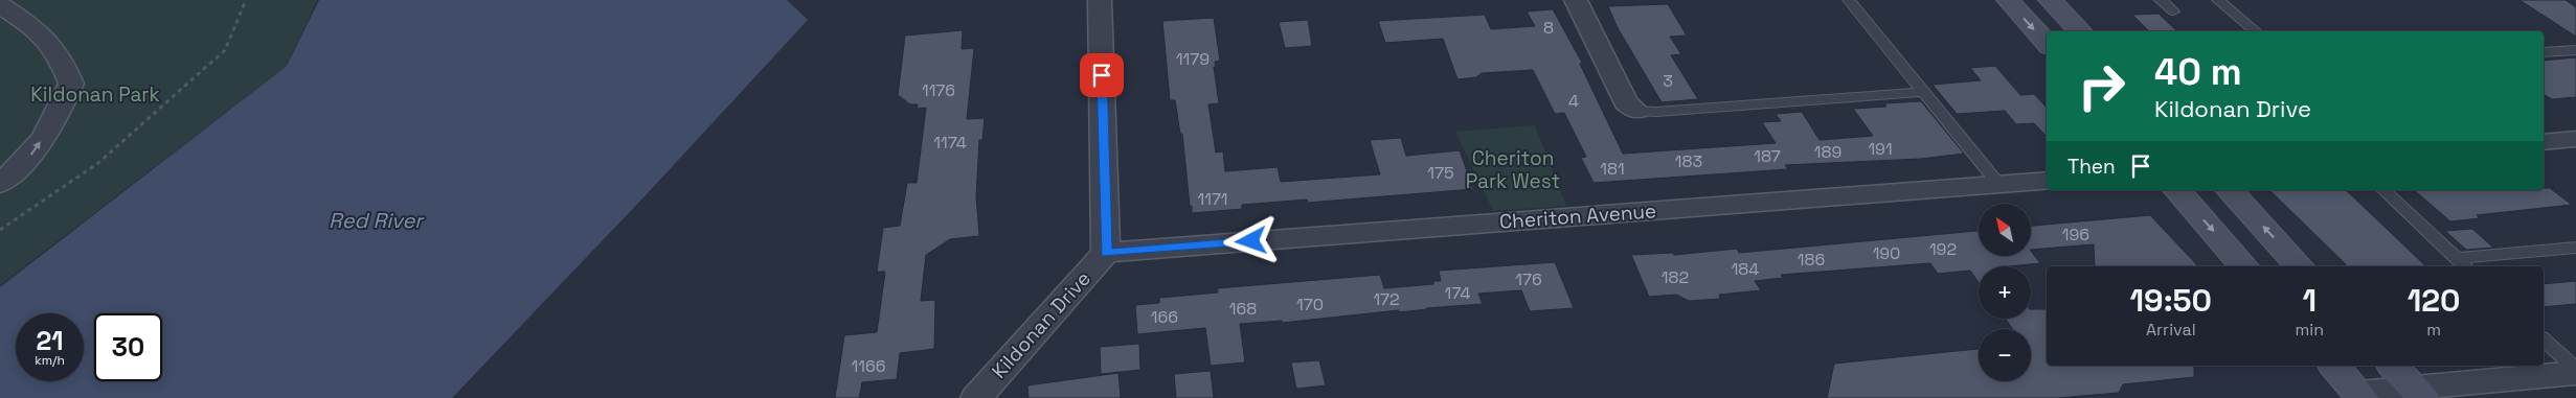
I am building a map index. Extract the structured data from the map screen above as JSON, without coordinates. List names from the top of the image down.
{
  "streets": {
    "street": ["Cheriton Avenue", "Kildonan Drive"]
  },
  "crossings": [
    ["Cheriton Avenue", "Kildonan Drive"]
  ],
  "water": ["Red River"],
  "parks": ["Kildonan Park", "Cheriton Park West"],
  "house_numbers": [
    "8",
    "1179",
    "3",
    "1176",
    "4",
    "1174",
    "191",
    "189",
    "187",
    "183",
    "181",
    "175",
    "1171",
    "196",
    "192",
    "190",
    "186",
    "184",
    "182",
    "176",
    "174",
    "172",
    "170",
    "168",
    "166",
    "1166"
  ],
  "north": "top left",
  "page": {
    "turn": ["40 m", "Kildonan Drive"],
    "then": "Then",
    "map_buttons": ["+", "−"],
    "eta": [
      "19:50",
      "Arrival",
      "1",
      "min",
      "120",
      "m"
    ],
    "speed": "21 km/h",
    "limit": "30"
  }
}
